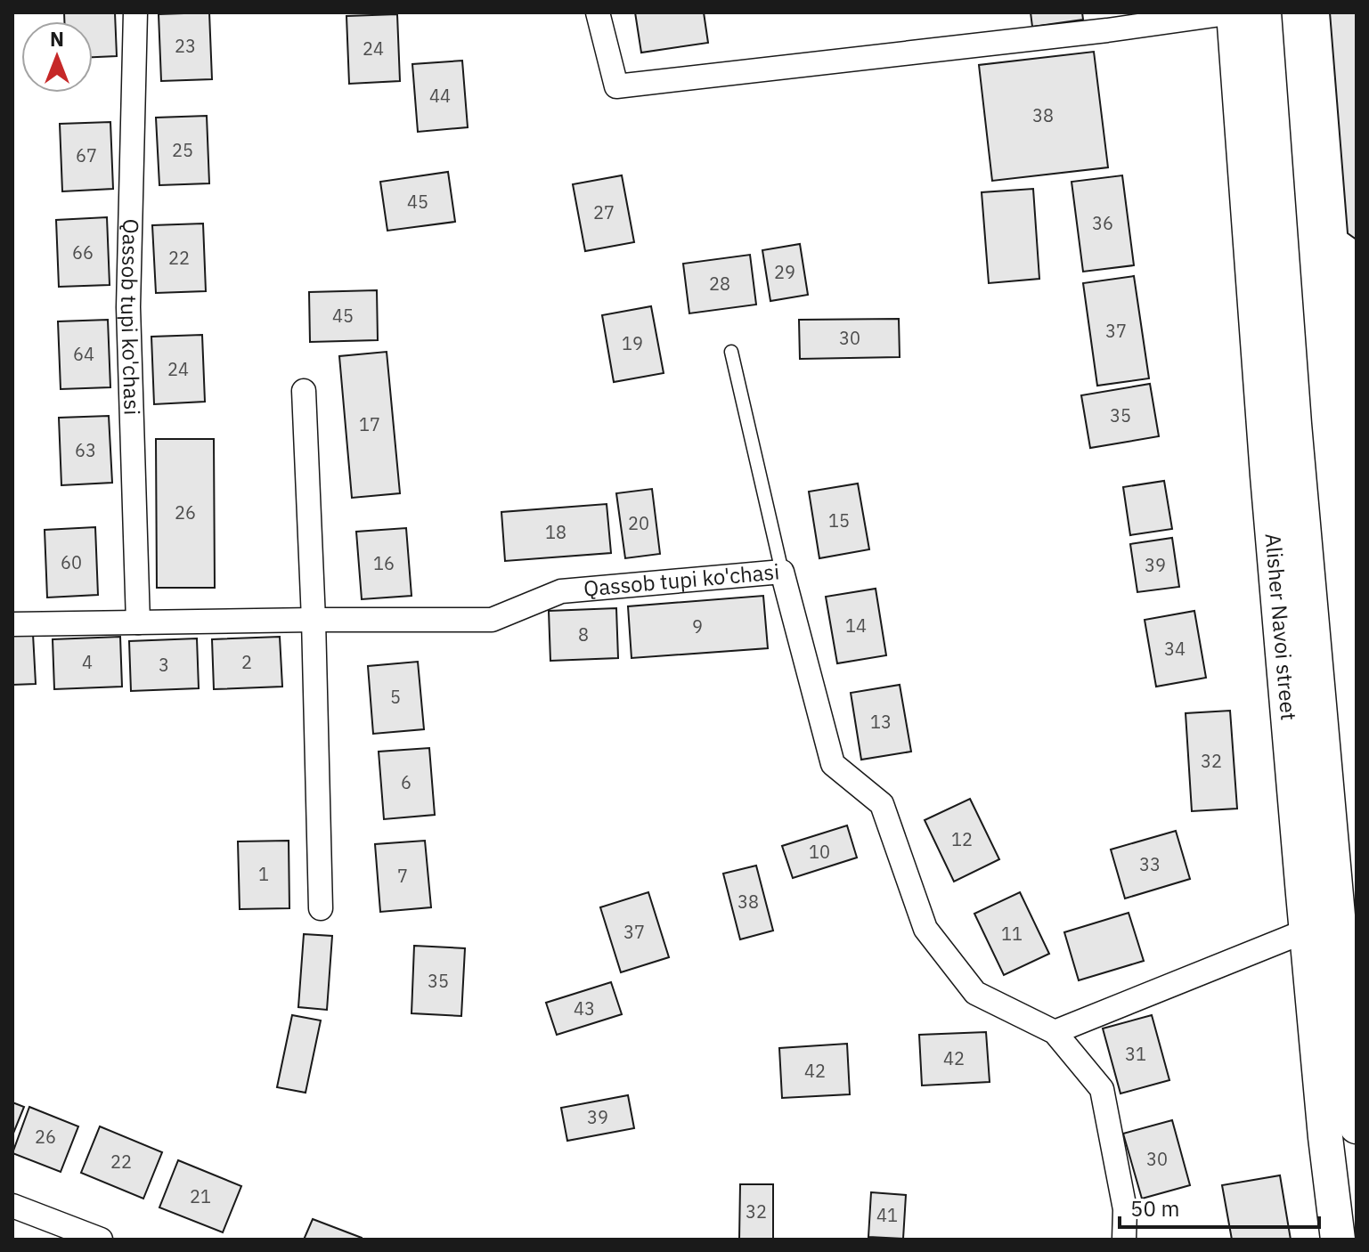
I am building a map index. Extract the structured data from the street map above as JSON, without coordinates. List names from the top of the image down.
{
  "streets": {
    "main road": ["Alisher Navoi street"],
    "street": ["Qassob tupi ko'chasi"]
  },
  "house_numbers": [
    "23",
    "24",
    "44",
    "38",
    "25",
    "67",
    "45",
    "27",
    "36",
    "66",
    "22",
    "29",
    "28",
    "45",
    "37",
    "30",
    "19",
    "64",
    "24",
    "35",
    "17",
    "63",
    "26",
    "15",
    "20",
    "18",
    "60",
    "16",
    "39",
    "14",
    "9",
    "8",
    "34",
    "4",
    "2",
    "3",
    "5",
    "13",
    "32",
    "6",
    "12",
    "10",
    "33",
    "1",
    "7",
    "38",
    "37",
    "11",
    "35",
    "43",
    "31",
    "42",
    "42",
    "39",
    "26",
    "30",
    "22",
    "21",
    "32",
    "41"
  ],
  "scale_bar": "50 m",
  "north": "top"
}
